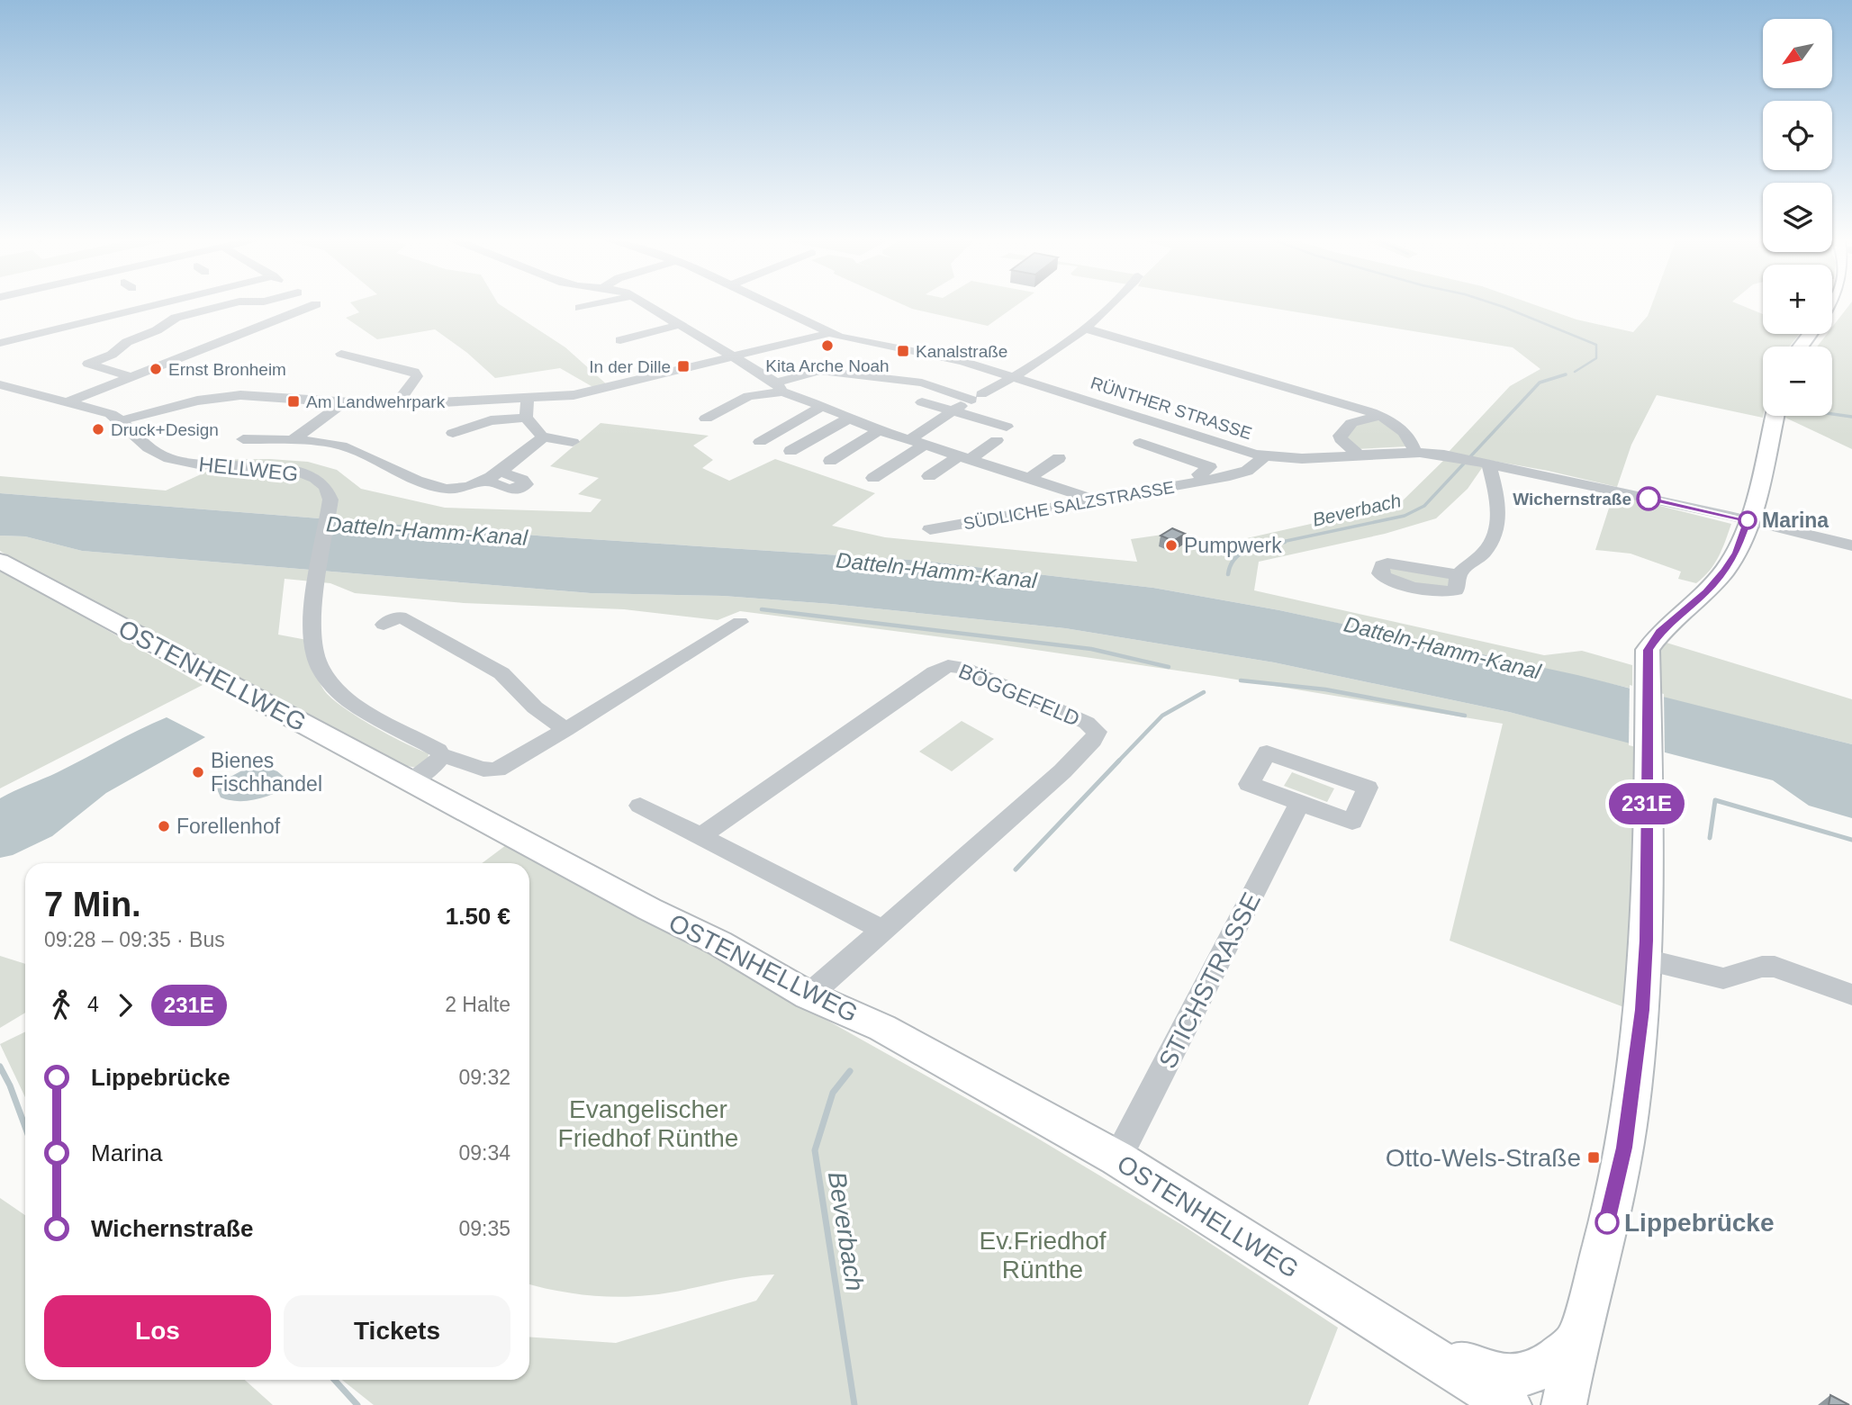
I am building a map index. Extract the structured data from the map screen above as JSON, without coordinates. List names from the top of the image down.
{
  "streets": {
    "main road": ["OSTENHELLWEG"],
    "street": [
      "RÜNTHER STRASSE",
      "HELLWEG",
      "SÜDLICHE SALZSTRASSE",
      "BÖGGEFELD",
      "STICHSTRASSE"
    ]
  },
  "crossings": [
    ["RÜNTHER STRASSE", "SÜDLICHE SALZSTRASSE"],
    ["OSTENHELLWEG", "BÖGGEFELD"],
    ["OSTENHELLWEG", "STICHSTRASSE"]
  ],
  "water": ["Beverbach", "Datteln-Hamm-Kanal"],
  "parks": ["Evangelischer Friedhof Rünthe", "Ev.Friedhof Rünthe"],
  "places": {
    "other": [
      "Kita Arche Noah",
      "Ernst Bronheim",
      "Druck+Design",
      "Wichernstraße",
      "Marina",
      "Pumpwerk",
      "Bienes Fischhandel",
      "Forellenhof",
      "Lippebrücke"
    ],
    "transit": [
      "Kanalstraße",
      "In der Dille",
      "Am Landwehrpark",
      "Otto-Wels-Straße"
    ]
  },
  "lines": ["bus line 231E"],
  "north": "bottom left",
  "page": {
    "on_map": "231E",
    "map_buttons": ["+", "−"],
    "heading": ["7 Min.", "09:28 – 09:35 · Bus", "1.50 €"],
    "legs": ["4", "231E", "2 Halte"],
    "list": [
      {
        "name": "Lippebrücke",
        "value": "09:32"
      },
      {
        "name": "Marina",
        "value": "09:34"
      },
      {
        "name": "Wichernstraße",
        "value": "09:35"
      }
    ],
    "buttons": ["Los", "Tickets"]
  }
}
